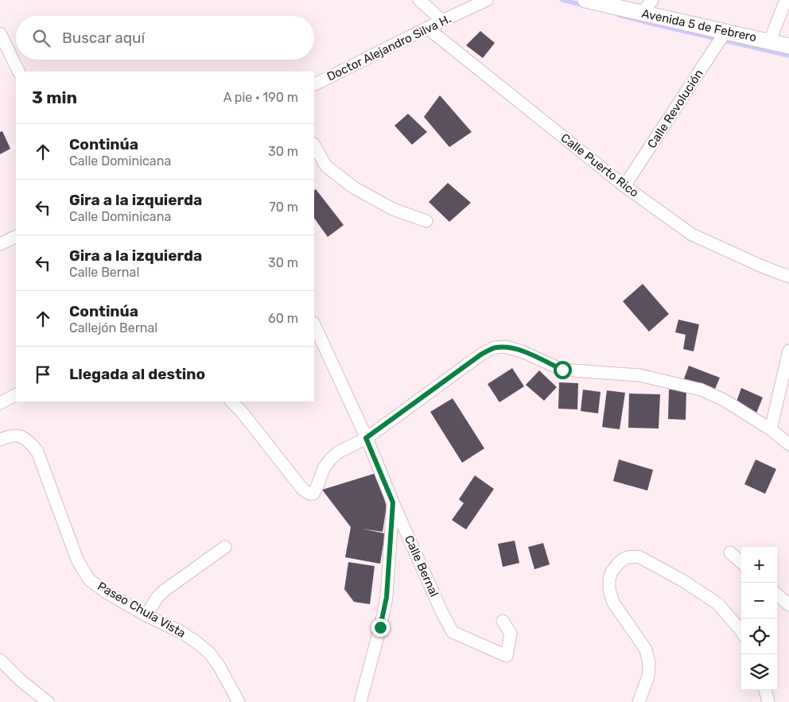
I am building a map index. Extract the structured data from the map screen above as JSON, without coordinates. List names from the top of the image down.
{
  "streets": {
    "street": [
      "Avenida 5 de Febrero",
      "Doctor Alejandro Silva H.",
      "Calle Revolución",
      "Calle Puerto Rico",
      "Calle Bernal",
      "Paseo Chula Vista"
    ]
  },
  "crossings": [
    ["Avenida 5 de Febrero", "Calle Revolución"],
    ["Doctor Alejandro Silva H.", "Calle Puerto Rico"],
    ["Calle Revolución", "Calle Puerto Rico"]
  ],
  "page": {
    "search": "Buscar aquí",
    "heading": ["3 min", "A pie · 190 m"],
    "list": [
      ["Continúa", "Calle Dominicana", "30 m"],
      ["Gira a la izquierda", "Calle Dominicana", "70 m"],
      ["Gira a la izquierda", "Calle Bernal", "30 m"],
      ["Continúa", "Callejón Bernal", "60 m"],
      "Llegada al destino"
    ],
    "map_buttons": ["+", "−"]
  }
}
